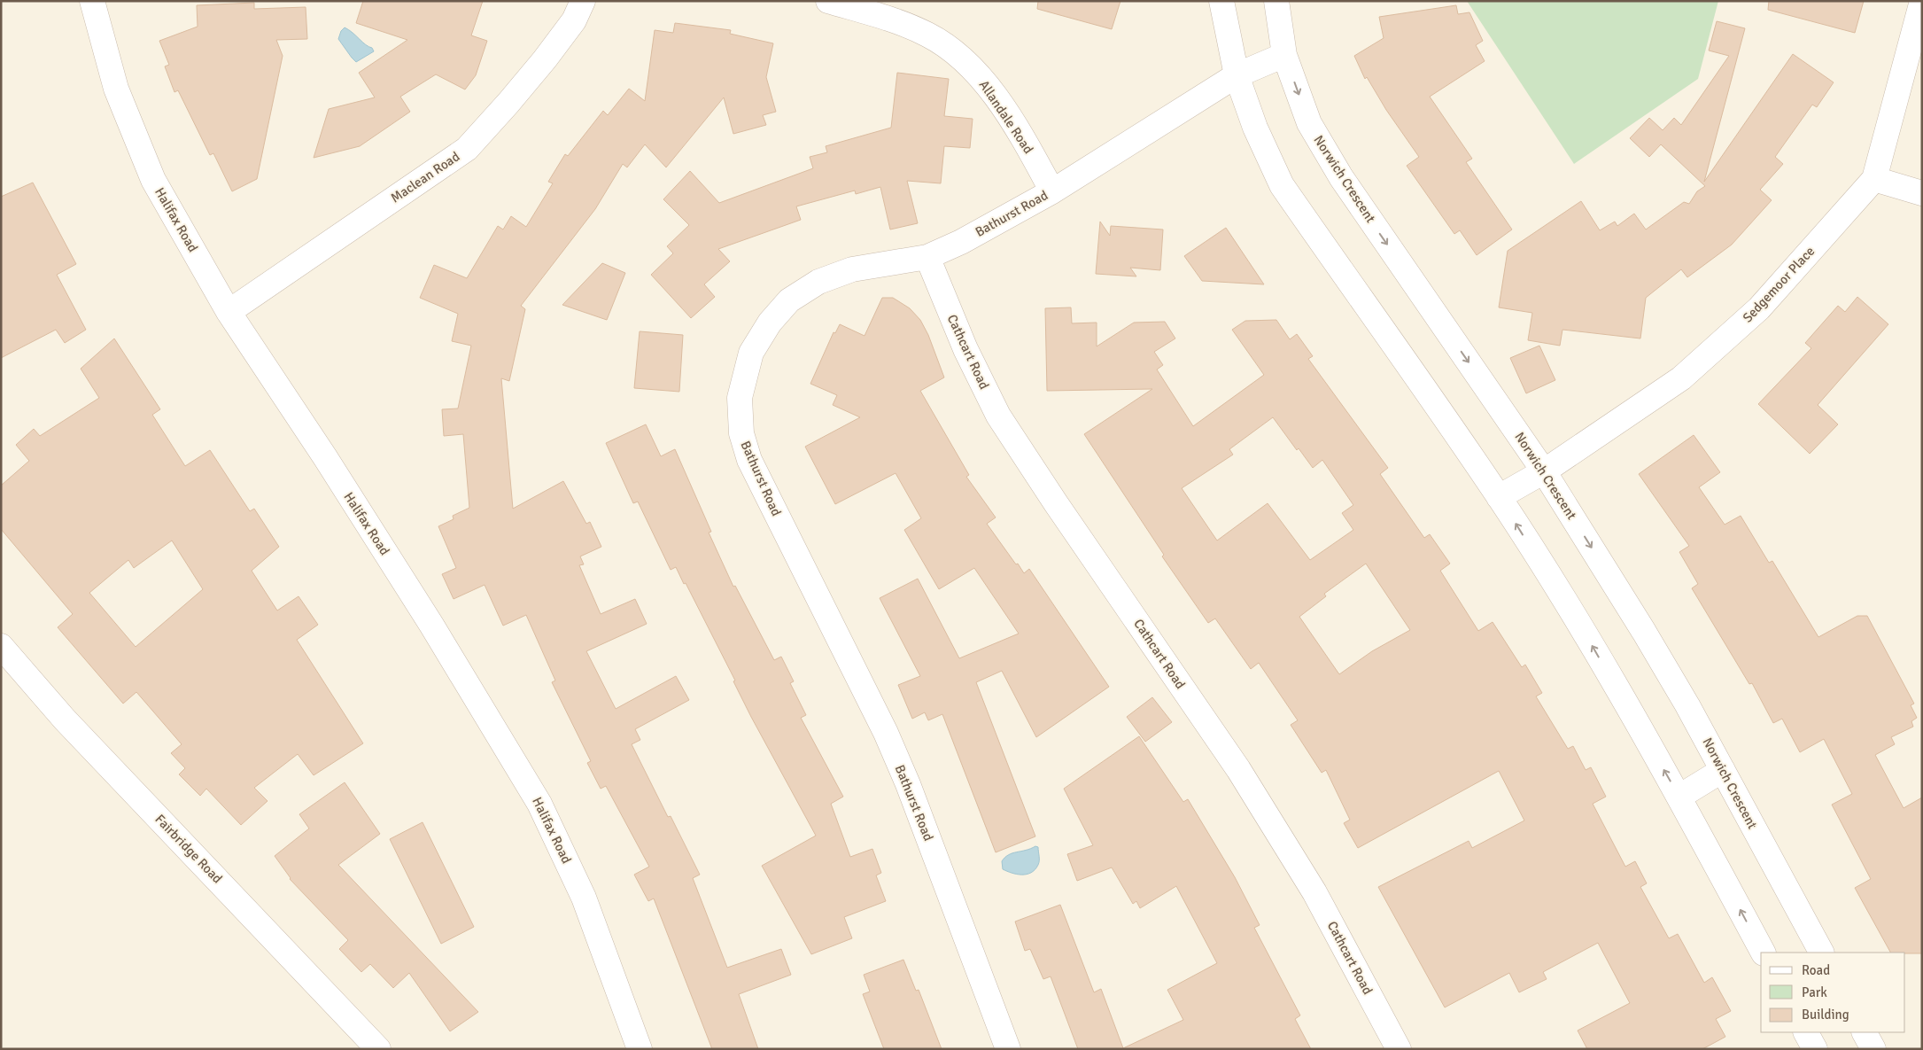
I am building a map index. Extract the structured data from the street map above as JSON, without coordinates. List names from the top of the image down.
{
  "streets": {
    "street": [
      "Allandale Road",
      "Maclean Road",
      "Norwich Crescent",
      "Bathurst Road",
      "Halifax Road",
      "Sedgemoor Place",
      "Cathcart Road",
      "Fairbridge Road"
    ]
  },
  "crossings": [
    ["Allandale Road", "Bathurst Road"],
    ["Maclean Road", "Halifax Road"],
    ["Norwich Crescent", "Bathurst Road"],
    ["Norwich Crescent", "Sedgemoor Place"],
    ["Bathurst Road", "Cathcart Road"]
  ],
  "legend": ["Road", "Park", "Building"]
}
